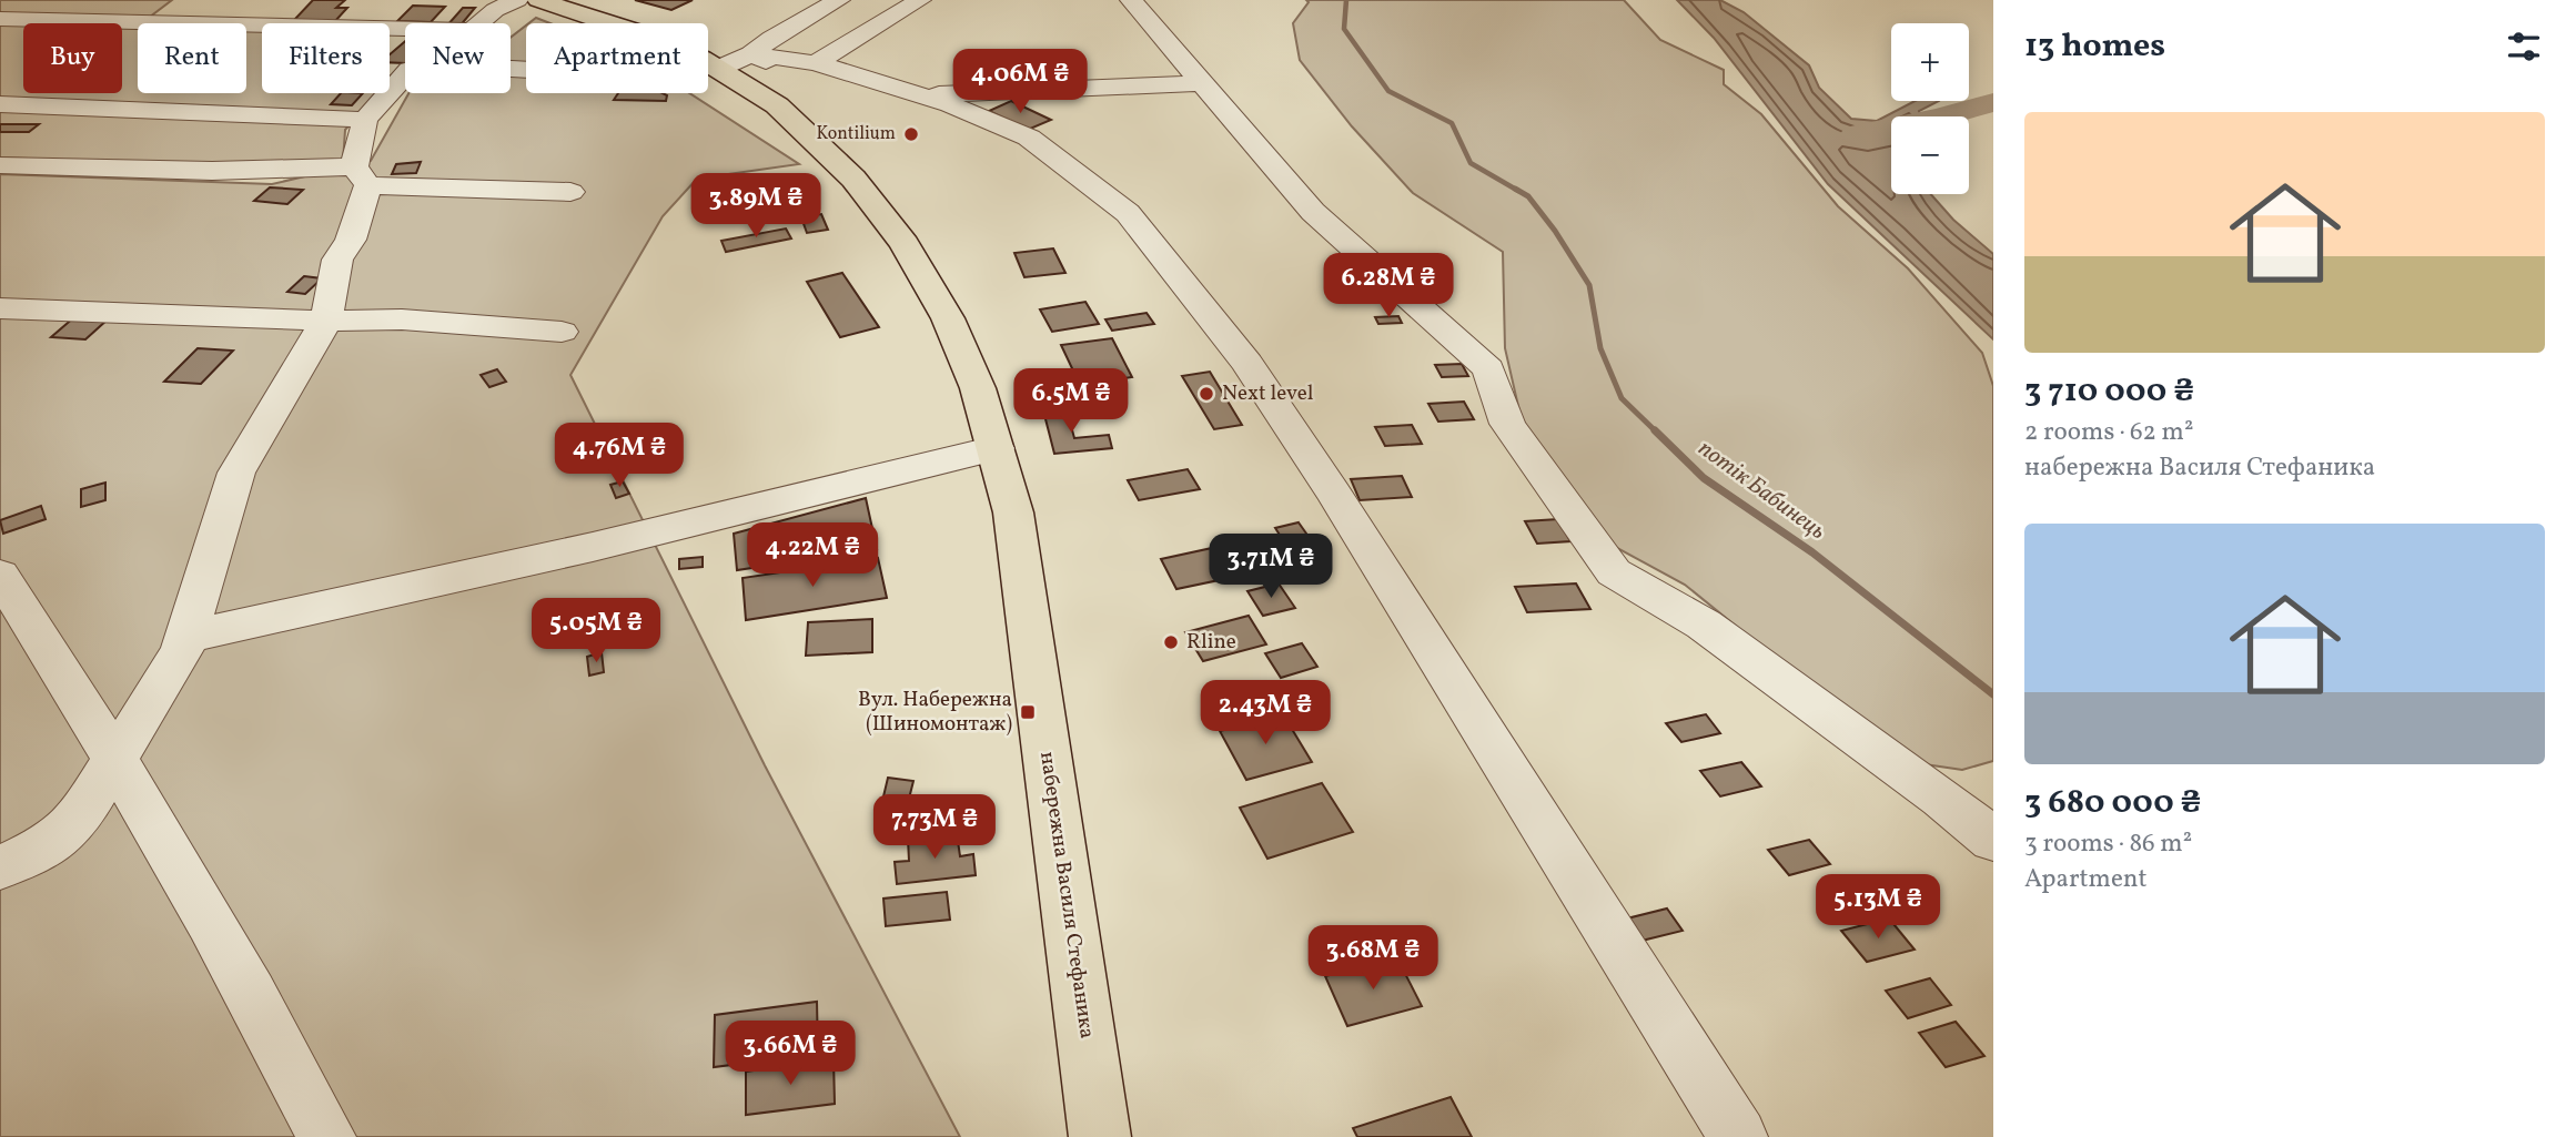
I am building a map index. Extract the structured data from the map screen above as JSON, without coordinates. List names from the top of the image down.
{
  "streets": {
    "main road": ["набережна Василя Стефаника"]
  },
  "water": ["потік Бабинець"],
  "places": {
    "other": ["Kontilium", "Next level", "Rline"],
    "transit": ["Вул. Набережна (Шиномонтаж)"]
  },
  "page": {
    "heading": "13 homes",
    "map_buttons": ["+", "−"],
    "chip": [
      "Buy",
      "Rent",
      "Filters",
      "New",
      "Apartment"
    ],
    "price": [
      "4.06M ₴",
      "3.89M ₴",
      "6.28M ₴",
      "6.5M ₴",
      "4.76M ₴",
      "4.22M ₴",
      "3.71M ₴",
      "5.05M ₴",
      "2.43M ₴",
      "7.73M ₴",
      "5.13M ₴",
      "3.68M ₴",
      "3.66M ₴"
    ],
    "list": [
      {
        "name": "3 710 000 ₴",
        "note": "2 rooms · 62 m² · набережна Василя Стефаника"
      },
      {
        "name": "3 680 000 ₴",
        "note": "3 rooms · 86 m² · Apartment"
      }
    ]
  }
}
